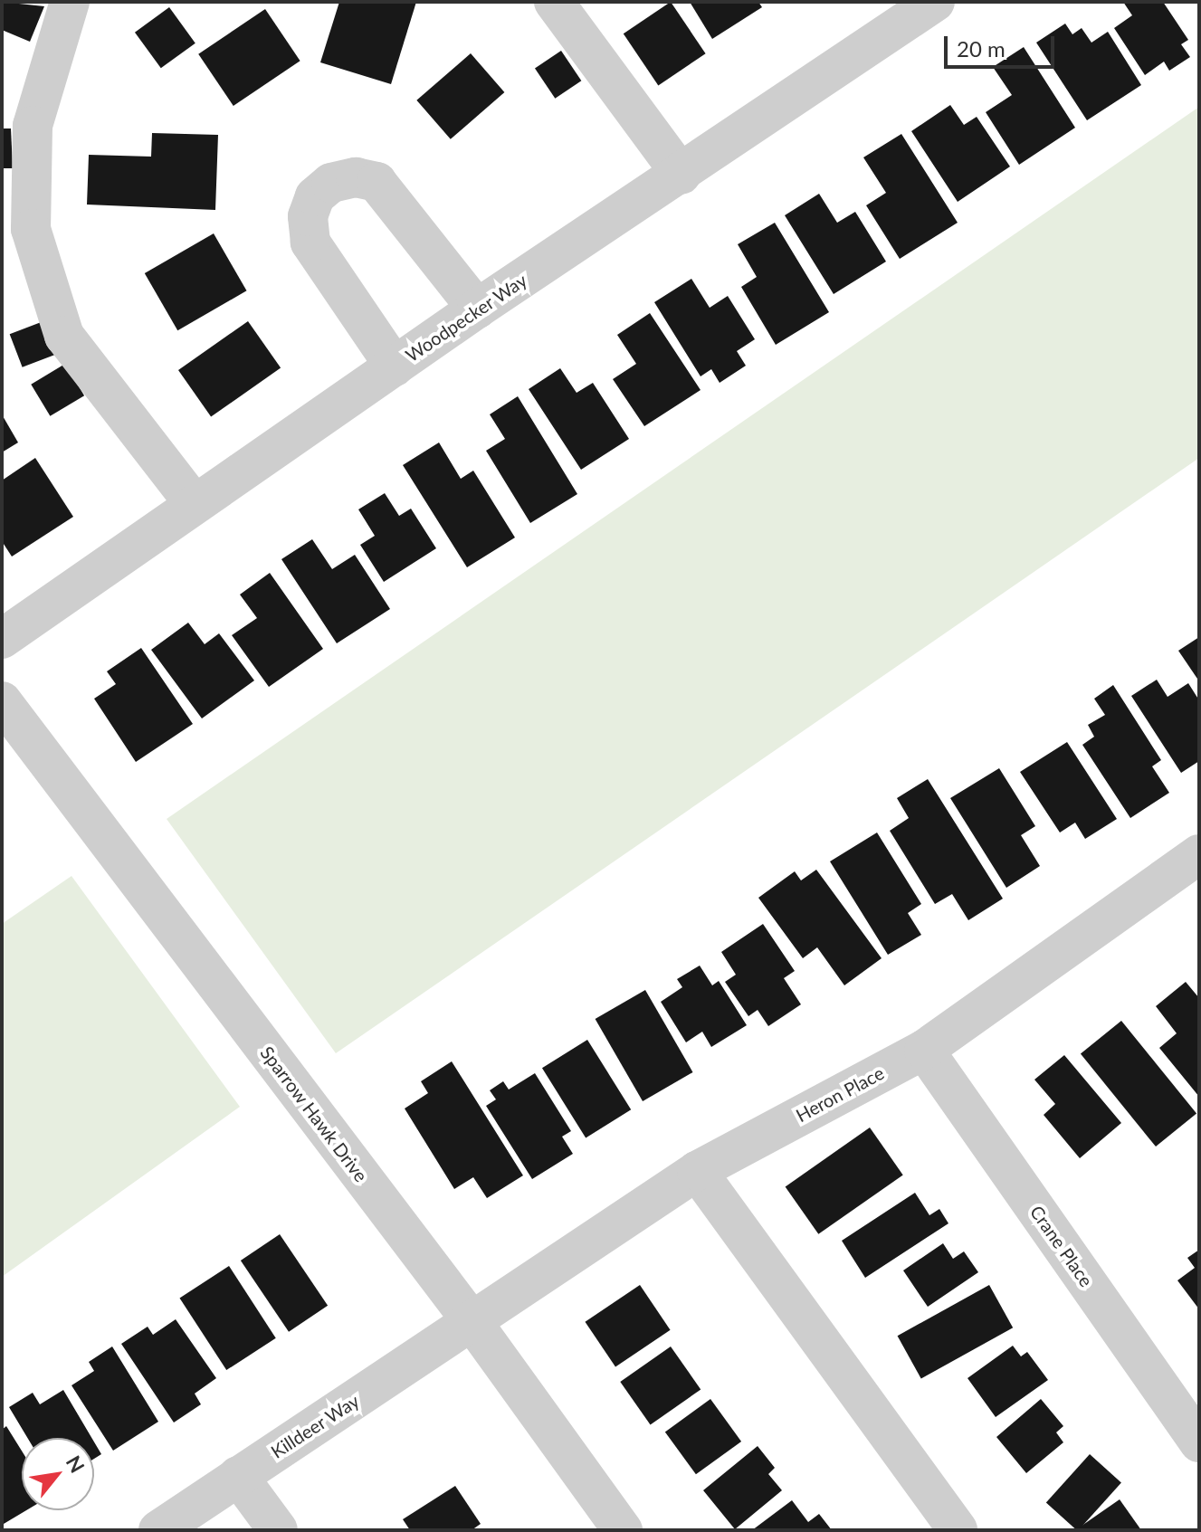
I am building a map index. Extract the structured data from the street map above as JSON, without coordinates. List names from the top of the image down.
{
  "streets": {
    "street": [
      "Woodpecker Way",
      "Heron Place",
      "Sparrow Hawk Drive",
      "Crane Place",
      "Killdeer Way"
    ]
  },
  "crossings": [
    ["Heron Place", "Sparrow Hawk Drive"],
    ["Heron Place", "Crane Place"],
    ["Heron Place", "Killdeer Way"],
    ["Sparrow Hawk Drive", "Killdeer Way"]
  ],
  "scale_bar": "20 m",
  "north": "top right"
}
